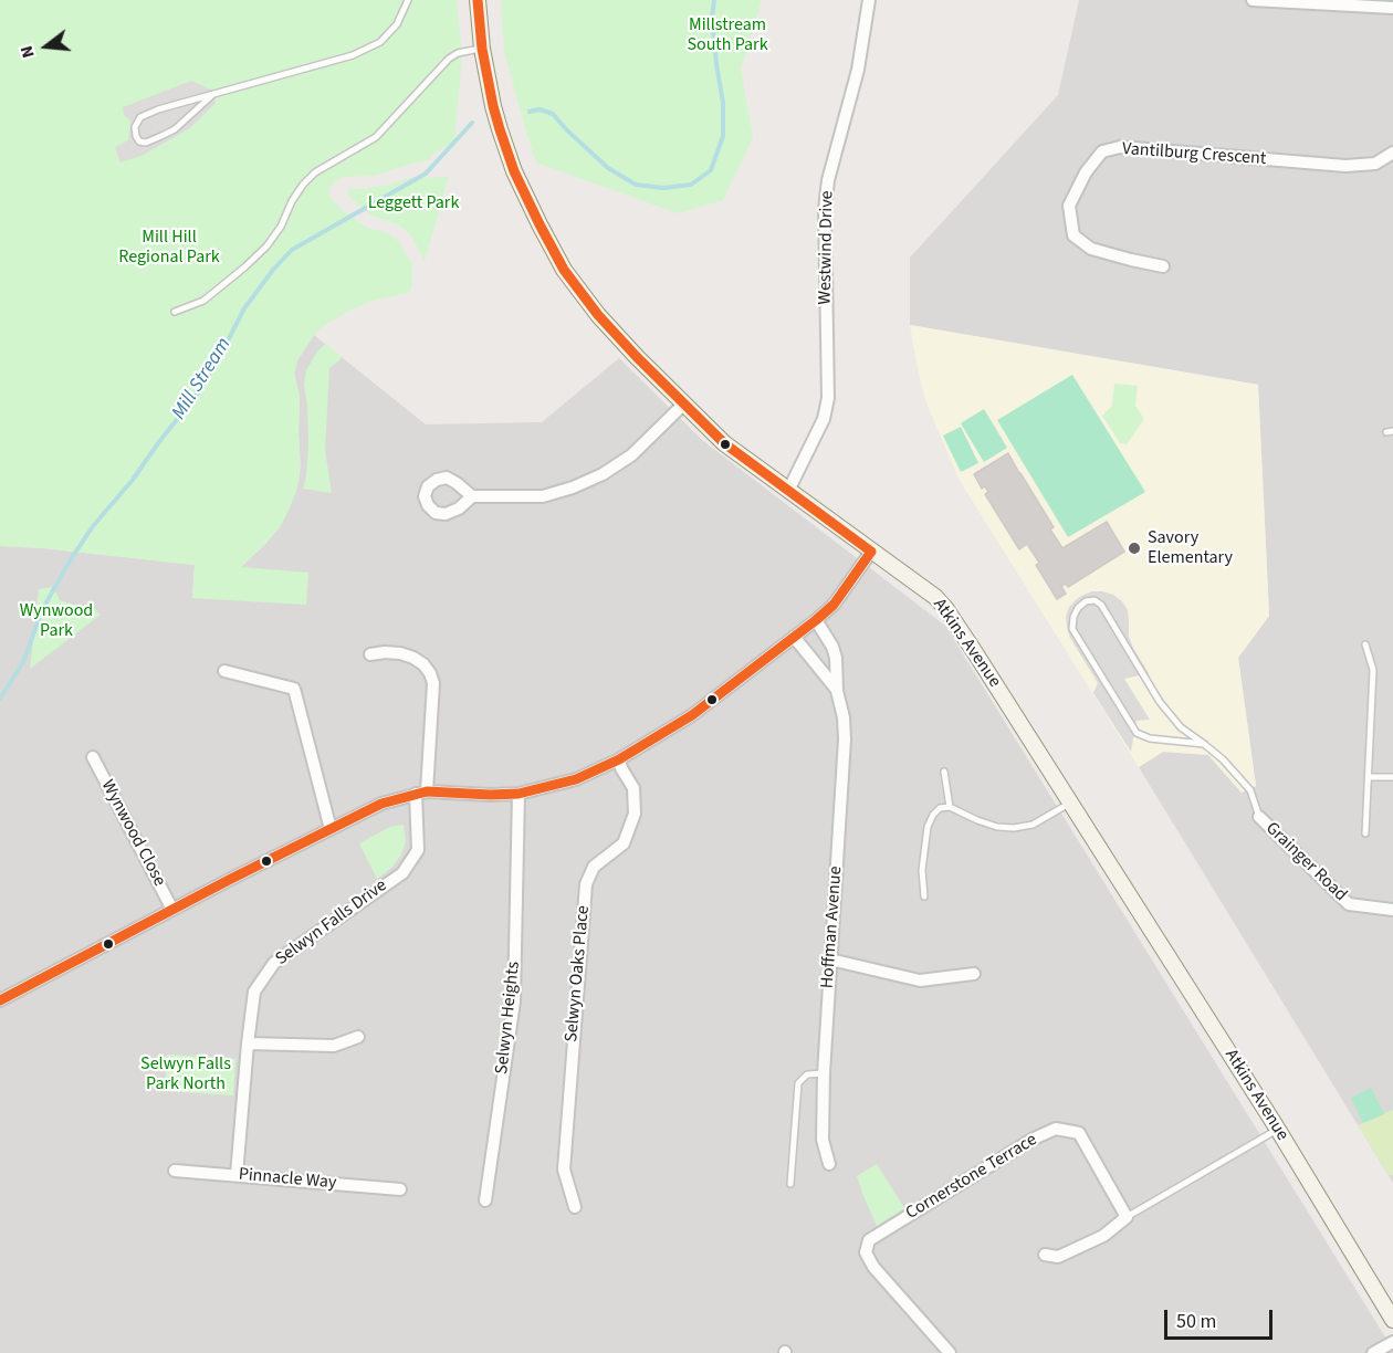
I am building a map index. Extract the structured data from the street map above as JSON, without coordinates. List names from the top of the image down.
{
  "streets": {
    "street": [
      "Vantilburg Crescent",
      "Westwind Drive",
      "Atkins Avenue",
      "Wynwood Close",
      "Grainger Road",
      "Selwyn Falls Drive",
      "Hoffman Avenue",
      "Selwyn Oaks Place",
      "Selwyn Heights",
      "Cornerstone Terrace",
      "Pinnacle Way"
    ]
  },
  "crossings": [
    ["Westwind Drive", "Atkins Avenue"],
    ["Selwyn Falls Drive", "Pinnacle Way"]
  ],
  "water": ["Mill Stream"],
  "parks": [
    "Millstream South Park",
    "Leggett Park",
    "Mill Hill Regional Park",
    "Wynwood Park",
    "Selwyn Falls Park North"
  ],
  "places": ["Savory Elementary"],
  "scale_bar": "50 m",
  "north": "left"
}
